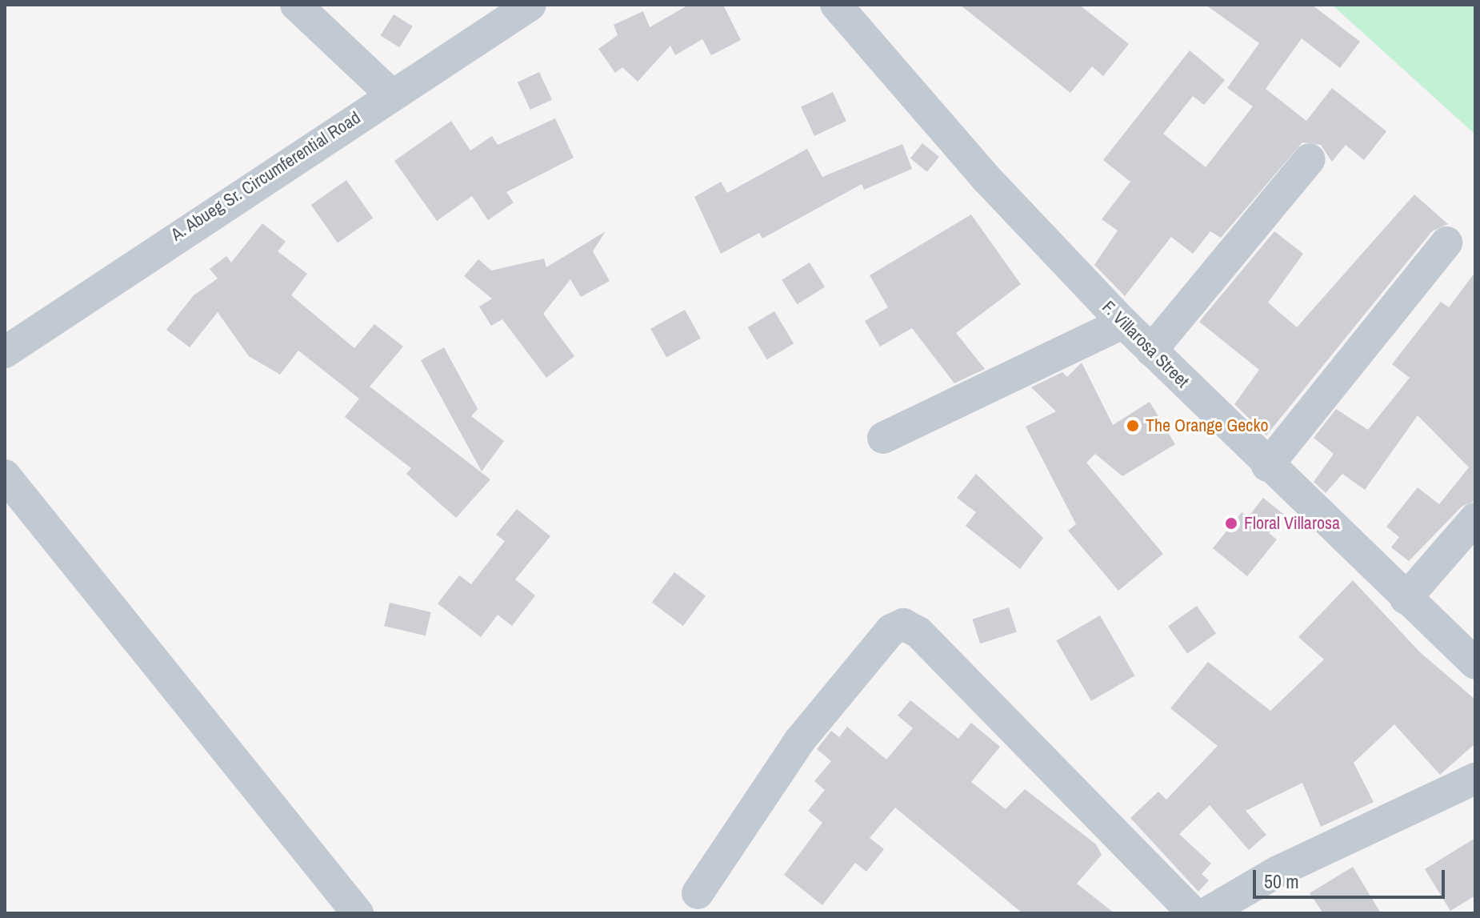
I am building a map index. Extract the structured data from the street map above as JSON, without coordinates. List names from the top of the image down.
{
  "streets": {
    "street": ["A. Abueg Sr. Circumferential Road", "F. Villarosa Street"]
  },
  "places": ["The Orange Gecko", "Floral Villarosa"],
  "scale_bar": "50 m"
}
